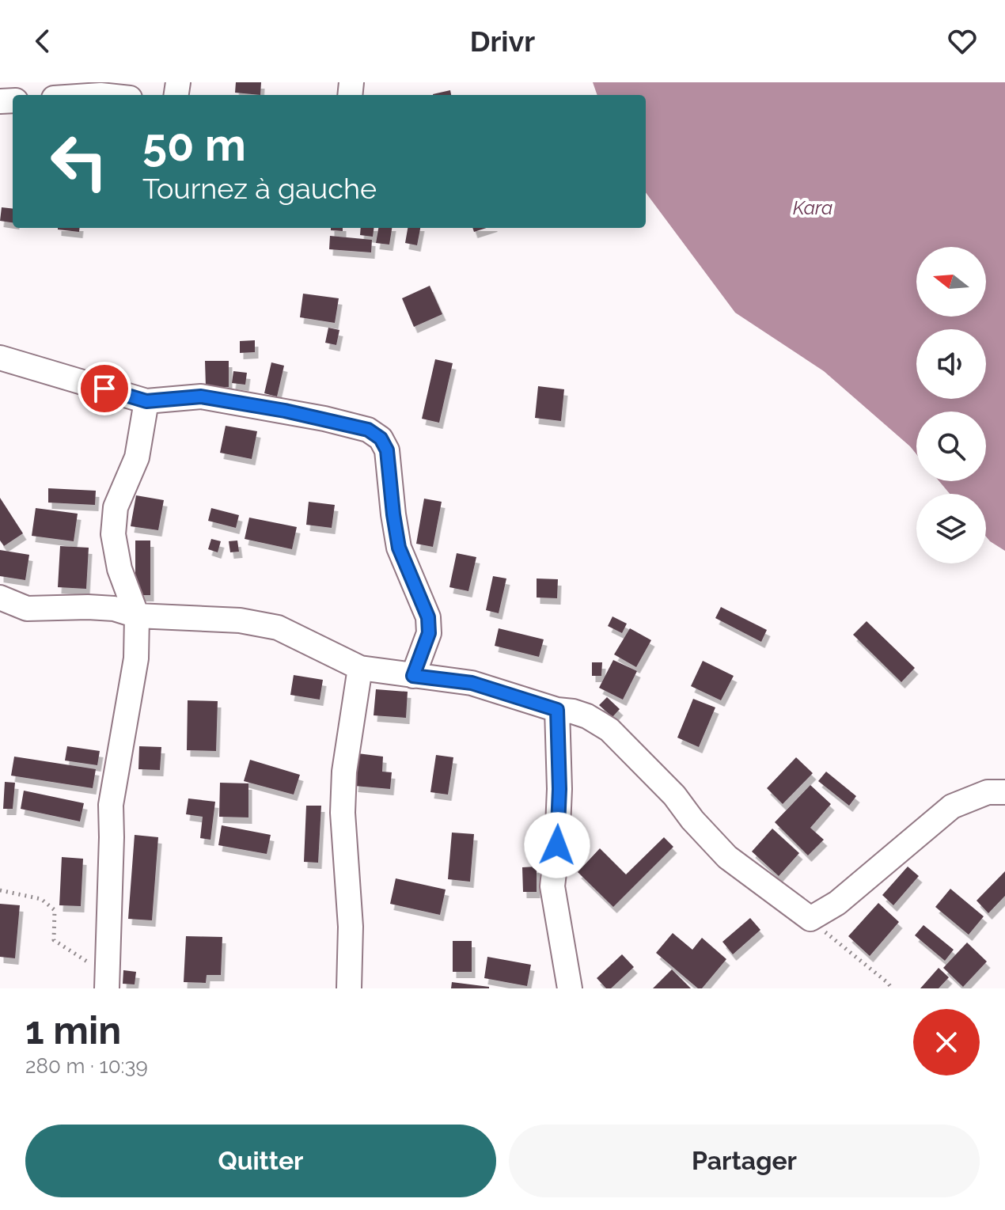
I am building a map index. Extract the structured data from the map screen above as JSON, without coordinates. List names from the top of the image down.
{
  "water": ["Kara"],
  "north": "left",
  "page": {
    "header": "Drivr",
    "turn": ["50 m", "Tournez à gauche"],
    "heading": ["1 min", "280 m · 10:39"],
    "buttons": ["Quitter", "Partager"]
  }
}
